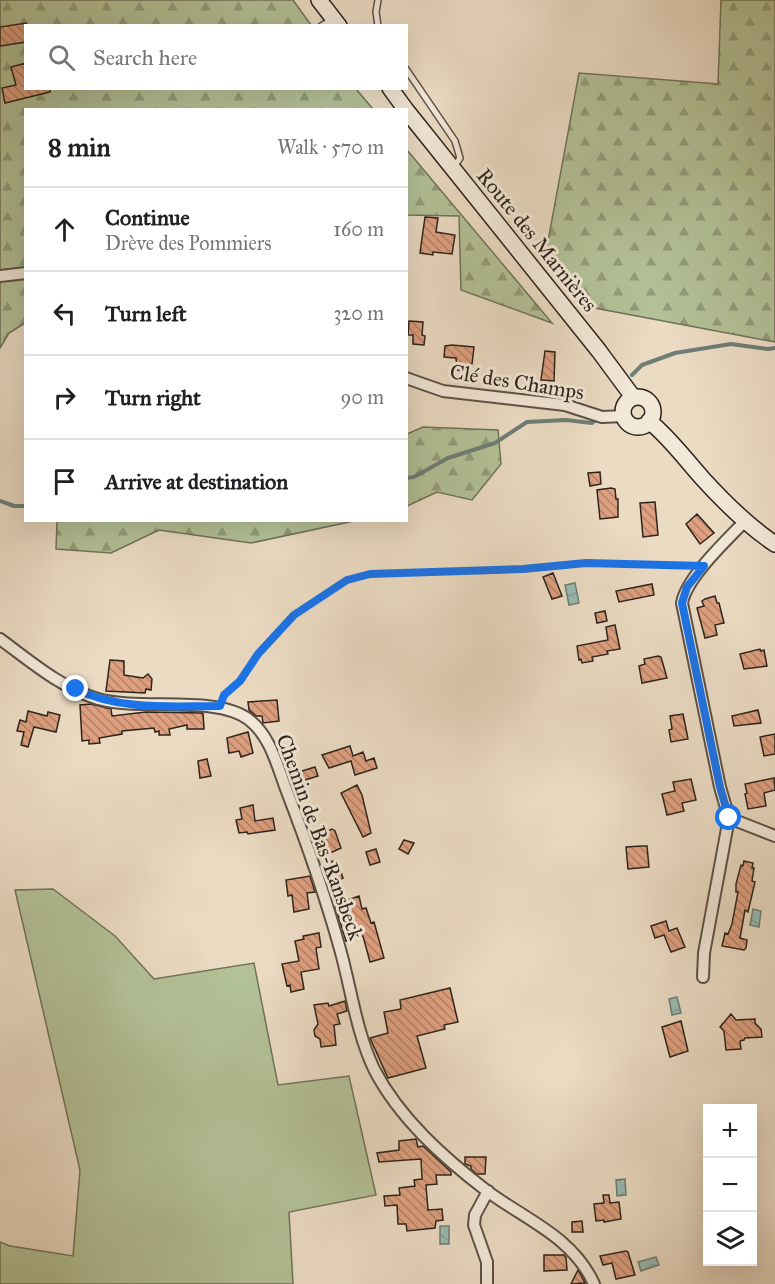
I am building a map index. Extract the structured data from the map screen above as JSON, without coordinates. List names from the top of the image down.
{
  "streets": {
    "street": ["Route des Marnières", "Clé des Champs", "Chemin de Bas-Ransbeck"]
  },
  "crossings": [
    ["Route des Marnières", "Clé des Champs"]
  ],
  "page": {
    "search": "Search here",
    "heading": ["8 min", "Walk · 570 m"],
    "list": [
      ["Continue", "Drève des Pommiers", "160 m"],
      ["Turn left", "320 m"],
      ["Turn right", "90 m"],
      "Arrive at destination"
    ],
    "map_buttons": ["+", "−"]
  }
}
